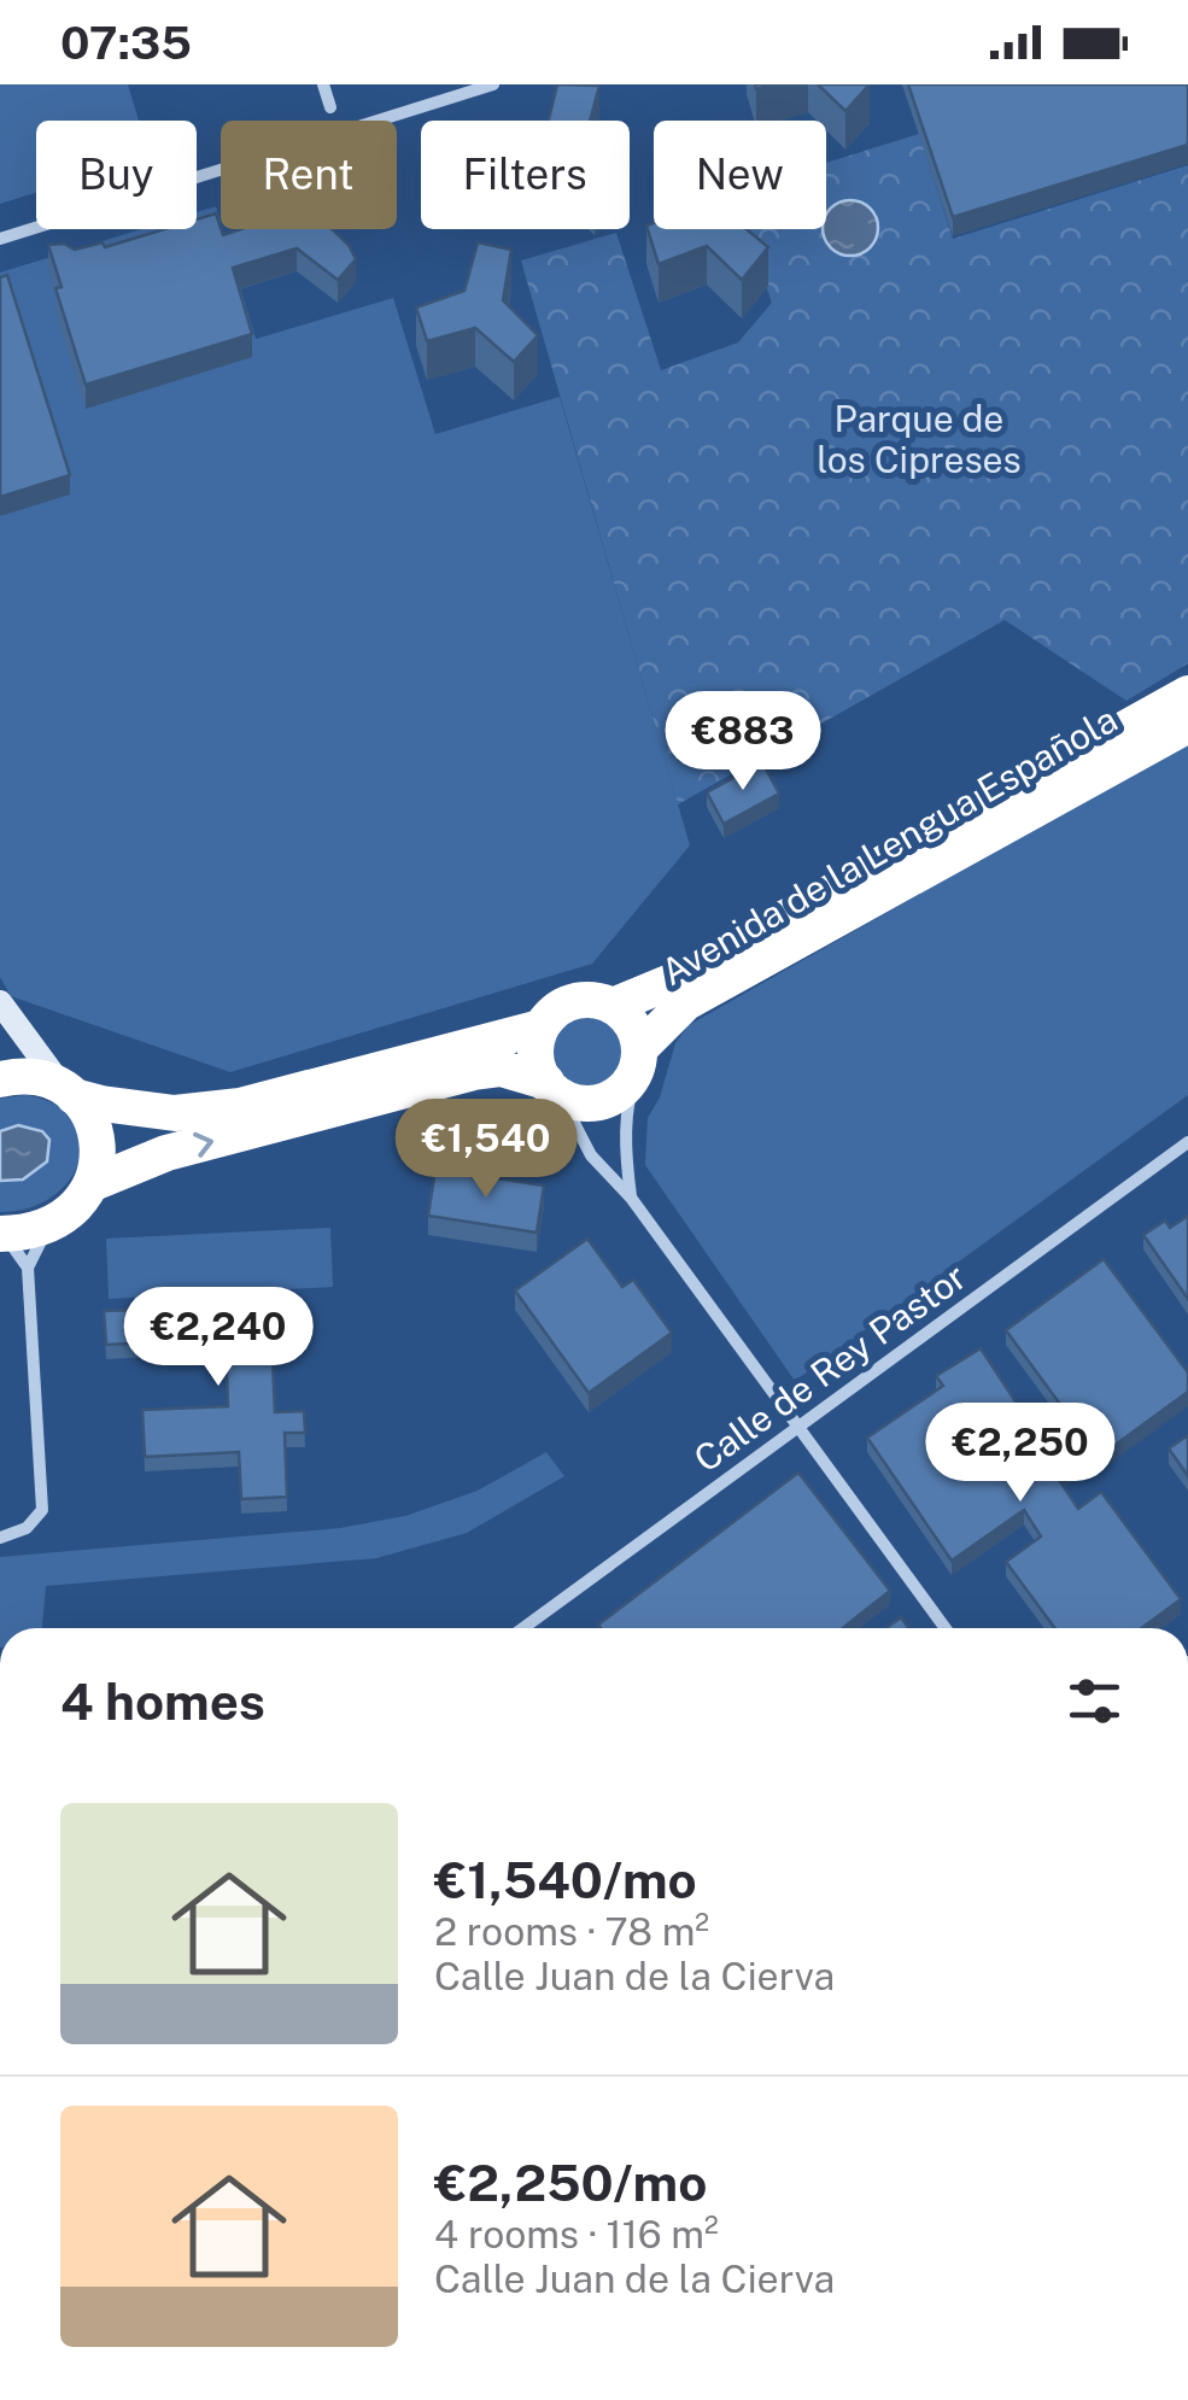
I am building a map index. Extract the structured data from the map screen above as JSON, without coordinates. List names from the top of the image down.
{
  "streets": {
    "highway": ["Avenida de la Lengua Española"],
    "street": ["Calle de Rey Pastor"]
  },
  "parks": ["Parque de los Cipreses"],
  "page": {
    "status": "07:35",
    "chip": [
      "Buy",
      "Rent",
      "Filters",
      "New"
    ],
    "price": [
      "€883",
      "€1,540",
      "€2,240",
      "€2,250"
    ],
    "heading": "4 homes",
    "list": [
      {
        "name": "€1,540/mo",
        "note": "2 rooms · 78 m² · Calle Juan de la Cierva"
      },
      {
        "name": "€2,250/mo",
        "note": "4 rooms · 116 m² · Calle Juan de la Cierva"
      }
    ]
  }
}
